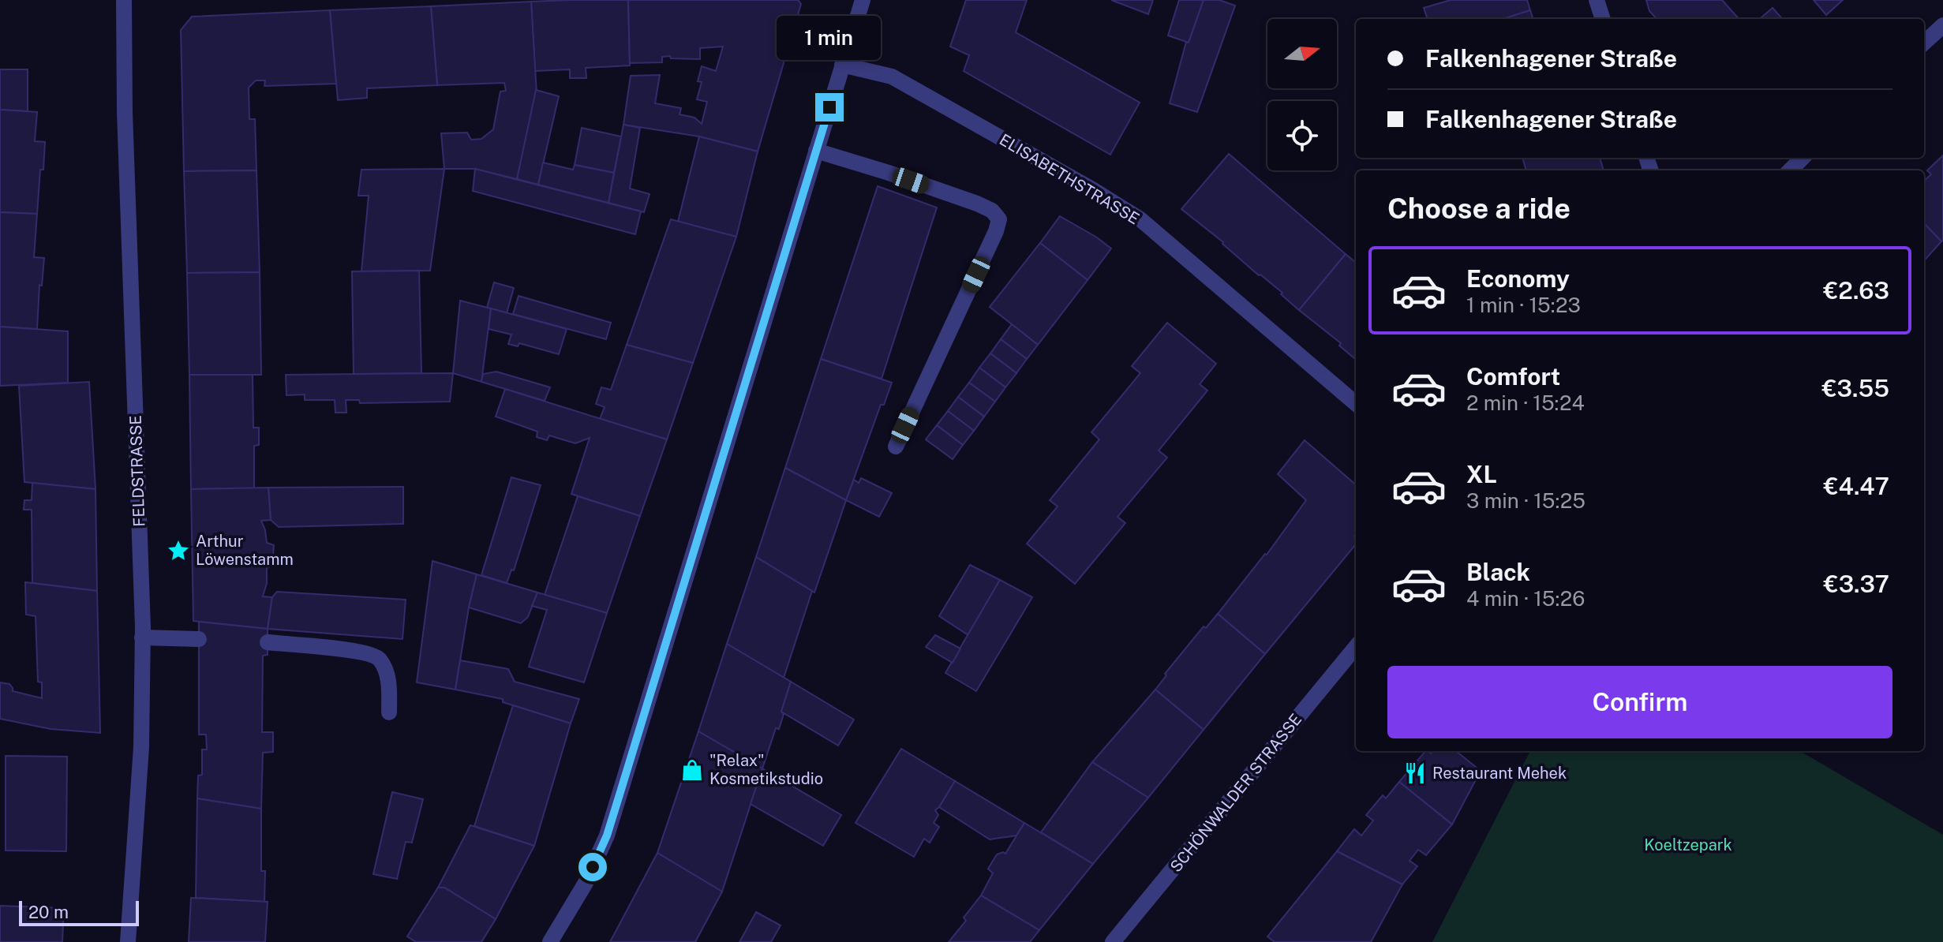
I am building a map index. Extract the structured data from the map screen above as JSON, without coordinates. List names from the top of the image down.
{
  "streets": {
    "street": ["ELISABETHSTRASSE", "FELDSTRASSE", "SCHÖNWALDER STRASSE"]
  },
  "parks": ["Koeltzepark"],
  "places": {
    "place": ["Arthur Löwenstamm"],
    "shop": ["\"Relax\" Kosmetikstudio"],
    "restaurant": ["Restaurant Mehek"]
  },
  "scale_bar": "20 m",
  "north": "right",
  "page": {
    "bubble": "1 min",
    "banner": ["Falkenhagener Straße", "Falkenhagener Straße"],
    "heading": "Choose a ride",
    "list": [
      {
        "name": "Economy",
        "note": "1 min · 15:23",
        "value": "€2.63"
      },
      {
        "name": "Comfort",
        "note": "2 min · 15:24",
        "value": "€3.55"
      },
      {
        "name": "XL",
        "note": "3 min · 15:25",
        "value": "€4.47"
      },
      {
        "name": "Black",
        "note": "4 min · 15:26",
        "value": "€3.37"
      }
    ],
    "buttons": "Confirm",
    "scale": "20 m"
  }
}
